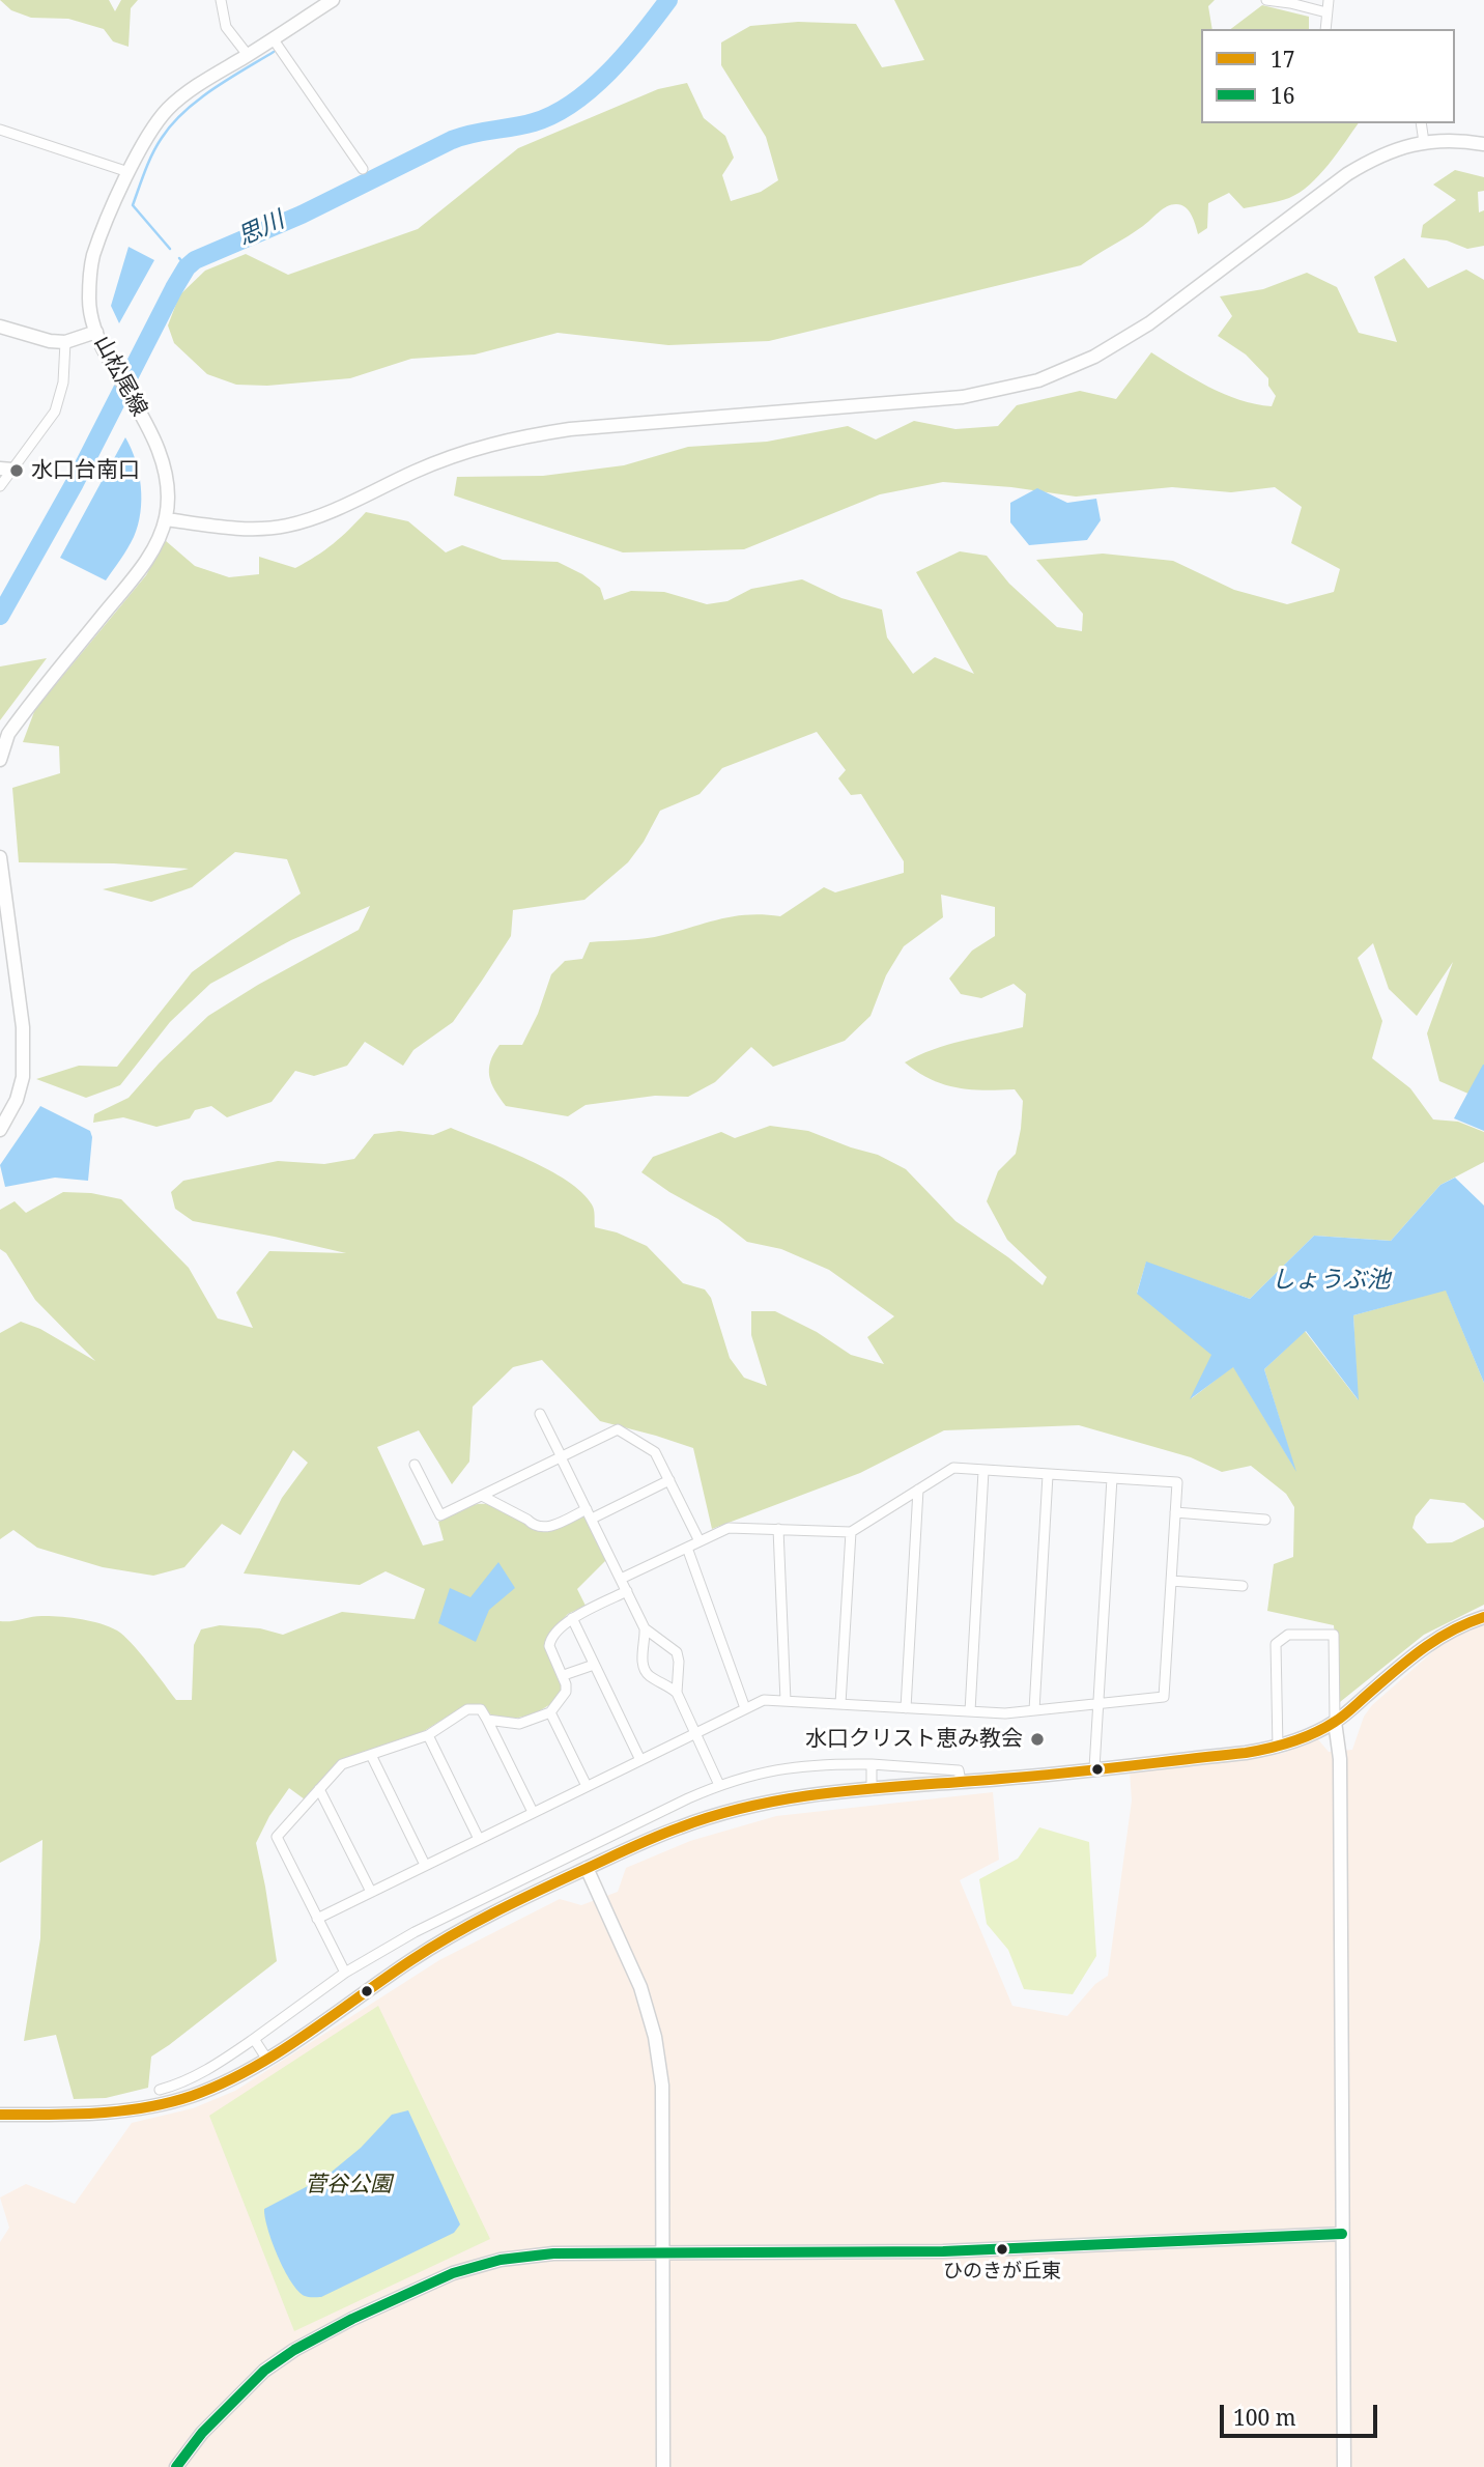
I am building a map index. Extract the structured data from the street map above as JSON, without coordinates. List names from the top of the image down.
{
  "streets": {
    "street": ["山松尾線"]
  },
  "water": ["思川", "しょうぶ池"],
  "parks": ["菅谷公園"],
  "places": ["水口台南口", "水口クリスト恵み教会", "ひのきが丘東"],
  "lines": ["transit line 17", "transit line 16"],
  "legend": ["17", "16"],
  "scale_bar": "100 m"
}
